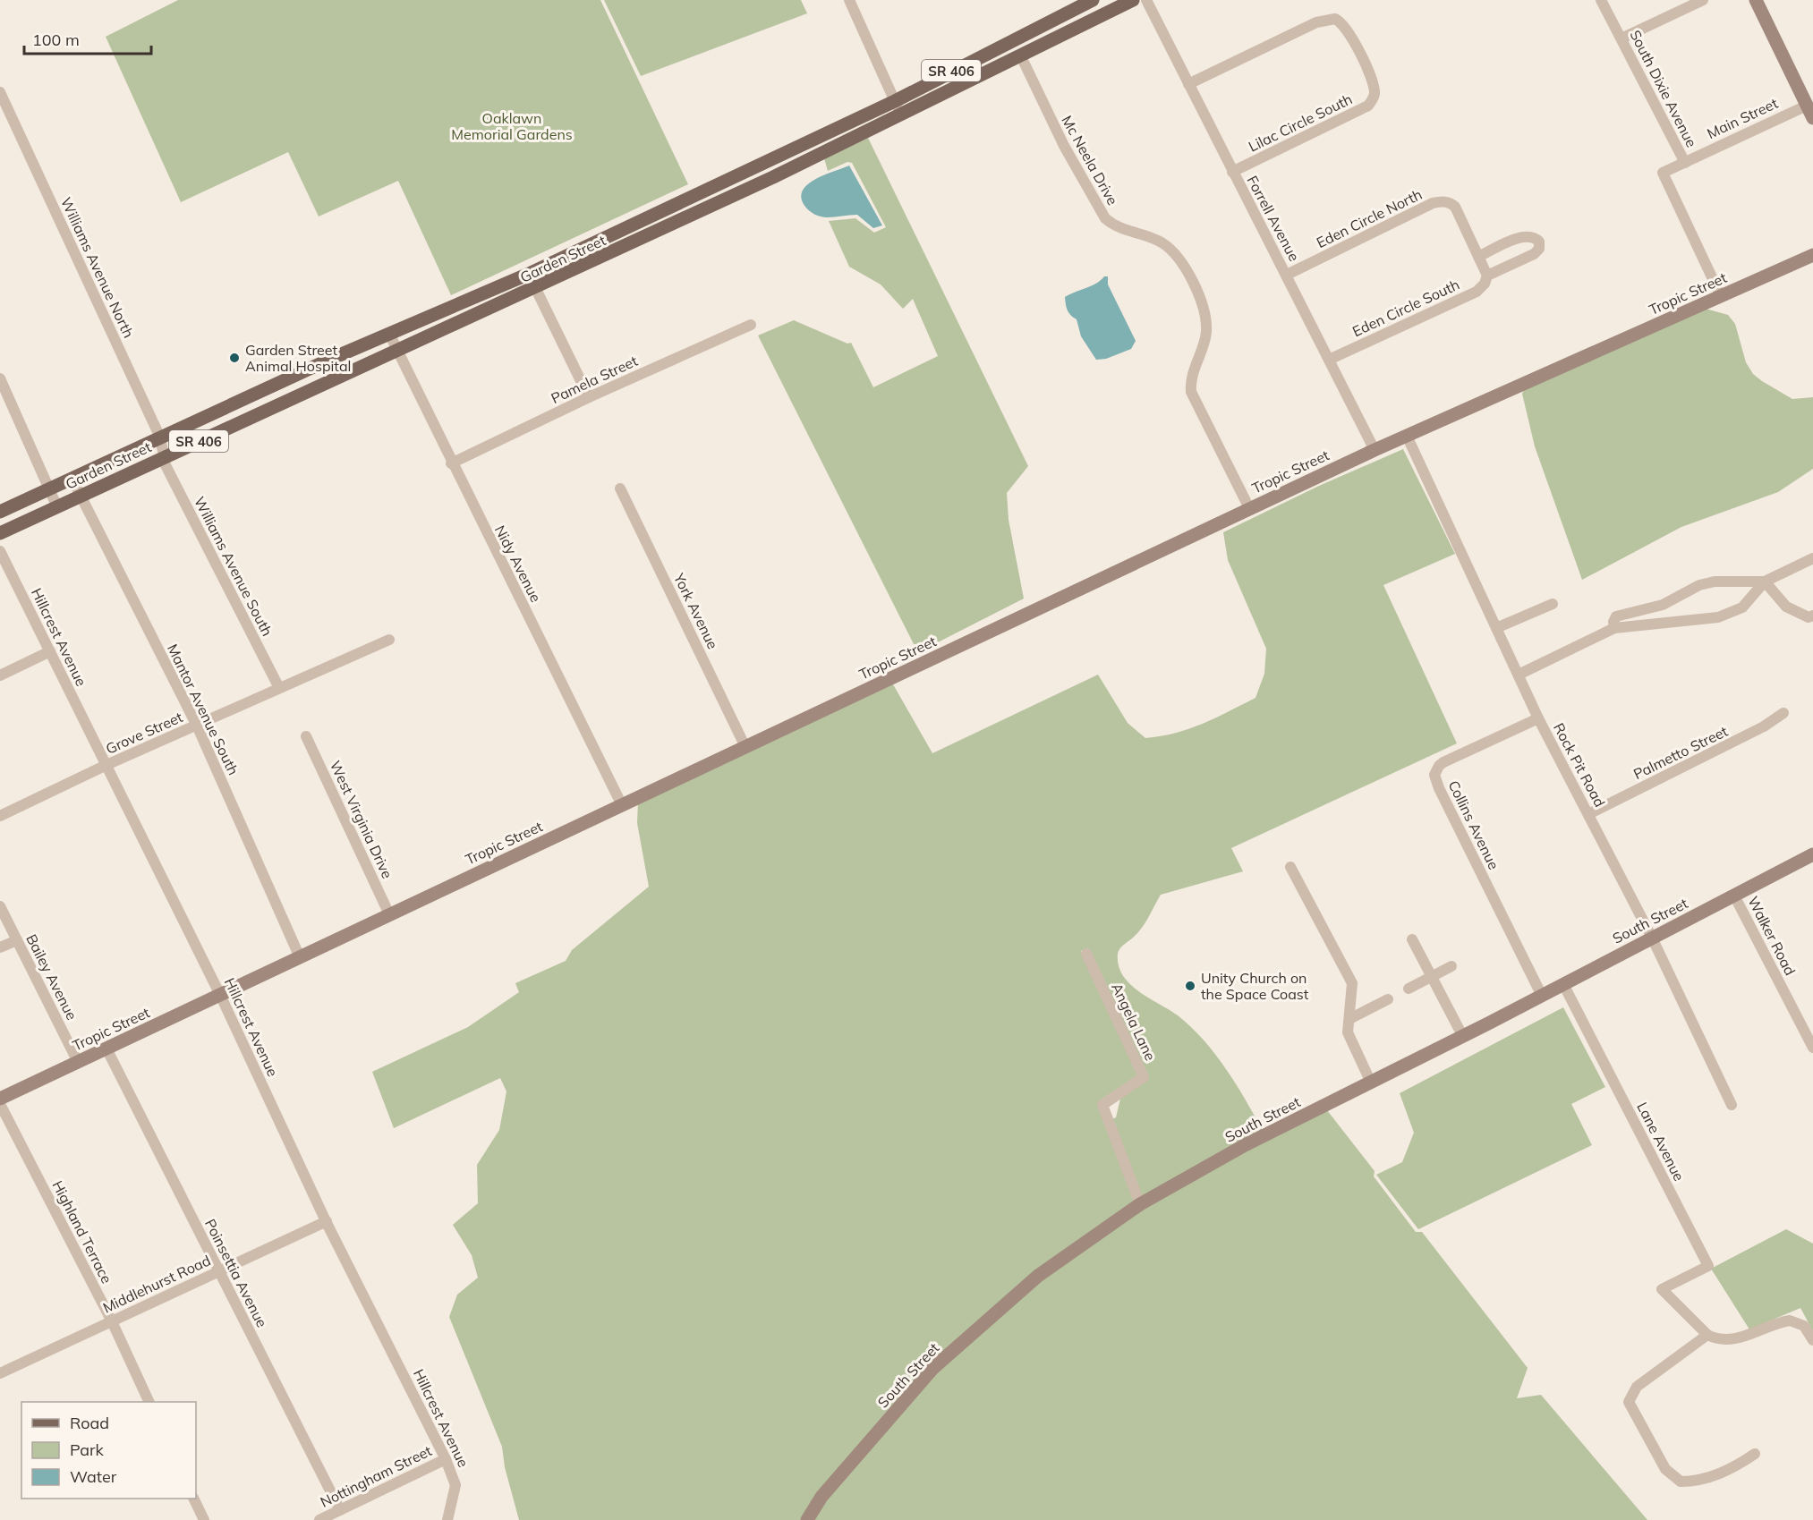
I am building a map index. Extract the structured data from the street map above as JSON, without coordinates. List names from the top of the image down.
{
  "streets": {
    "main road": ["SR 406", "Garden Street"],
    "street": [
      "South Dixie Avenue",
      "Main Street",
      "Lilac Circle South",
      "Mc Neela Drive",
      "Forrell Avenue",
      "Eden Circle North",
      "Williams Avenue North",
      "Tropic Street",
      "Eden Circle South",
      "Pamela Street",
      "Nidy Avenue",
      "Williams Avenue South",
      "York Avenue",
      "Hillcrest Avenue",
      "Mantor Avenue South",
      "Grove Street",
      "Palmetto Street",
      "Rock Pit Road",
      "West Virginia Drive",
      "Collins Avenue",
      "South Street",
      "Walker Road",
      "Bailey Avenue",
      "Angela Lane",
      "Lane Avenue",
      "Highland Terrace",
      "Poinsettia Avenue",
      "Middlehurst Road",
      "Nottingham Street"
    ]
  },
  "crossings": [
    ["South Dixie Avenue", "Main Street"],
    ["South Dixie Avenue", "Tropic Street"],
    ["Lilac Circle South", "Forrell Avenue"],
    ["Mc Neela Drive", "Garden Street"],
    ["Mc Neela Drive", "Tropic Street"],
    ["Forrell Avenue", "Eden Circle North"],
    ["Forrell Avenue", "Tropic Street"],
    ["Forrell Avenue", "Eden Circle South"],
    ["Eden Circle North", "Eden Circle South"],
    ["Garden Street", "Williams Avenue North"],
    ["Garden Street", "Nidy Avenue"],
    ["Garden Street", "Williams Avenue South"],
    ["Garden Street", "Mantor Avenue South"],
    ["Williams Avenue North", "Williams Avenue South"],
    ["Tropic Street", "Nidy Avenue"],
    ["Tropic Street", "York Avenue"],
    ["Tropic Street", "Hillcrest Avenue"],
    ["Tropic Street", "Mantor Avenue South"],
    ["Tropic Street", "Rock Pit Road"],
    ["Tropic Street", "West Virginia Drive"],
    ["Tropic Street", "Bailey Avenue"],
    ["Tropic Street", "Poinsettia Avenue"],
    ["Pamela Street", "Nidy Avenue"],
    ["Williams Avenue South", "Grove Street"],
    ["Hillcrest Avenue", "Grove Street"],
    ["Hillcrest Avenue", "Middlehurst Road"],
    ["Hillcrest Avenue", "Nottingham Street"],
    ["Mantor Avenue South", "Grove Street"],
    ["Palmetto Street", "Rock Pit Road"],
    ["Rock Pit Road", "Collins Avenue"],
    ["Rock Pit Road", "South Street"],
    ["Collins Avenue", "South Street"],
    ["South Street", "Walker Road"],
    ["South Street", "Angela Lane"],
    ["South Street", "Lane Avenue"],
    ["Highland Terrace", "Middlehurst Road"],
    ["Poinsettia Avenue", "Middlehurst Road"],
    ["Poinsettia Avenue", "Nottingham Street"]
  ],
  "parks": ["Oaklawn Memorial Gardens"],
  "places": ["Garden Street Animal Hospital", "Unity Church on the Space Coast"],
  "legend": ["Road", "Park", "Water"],
  "scale_bar": "100 m"
}
